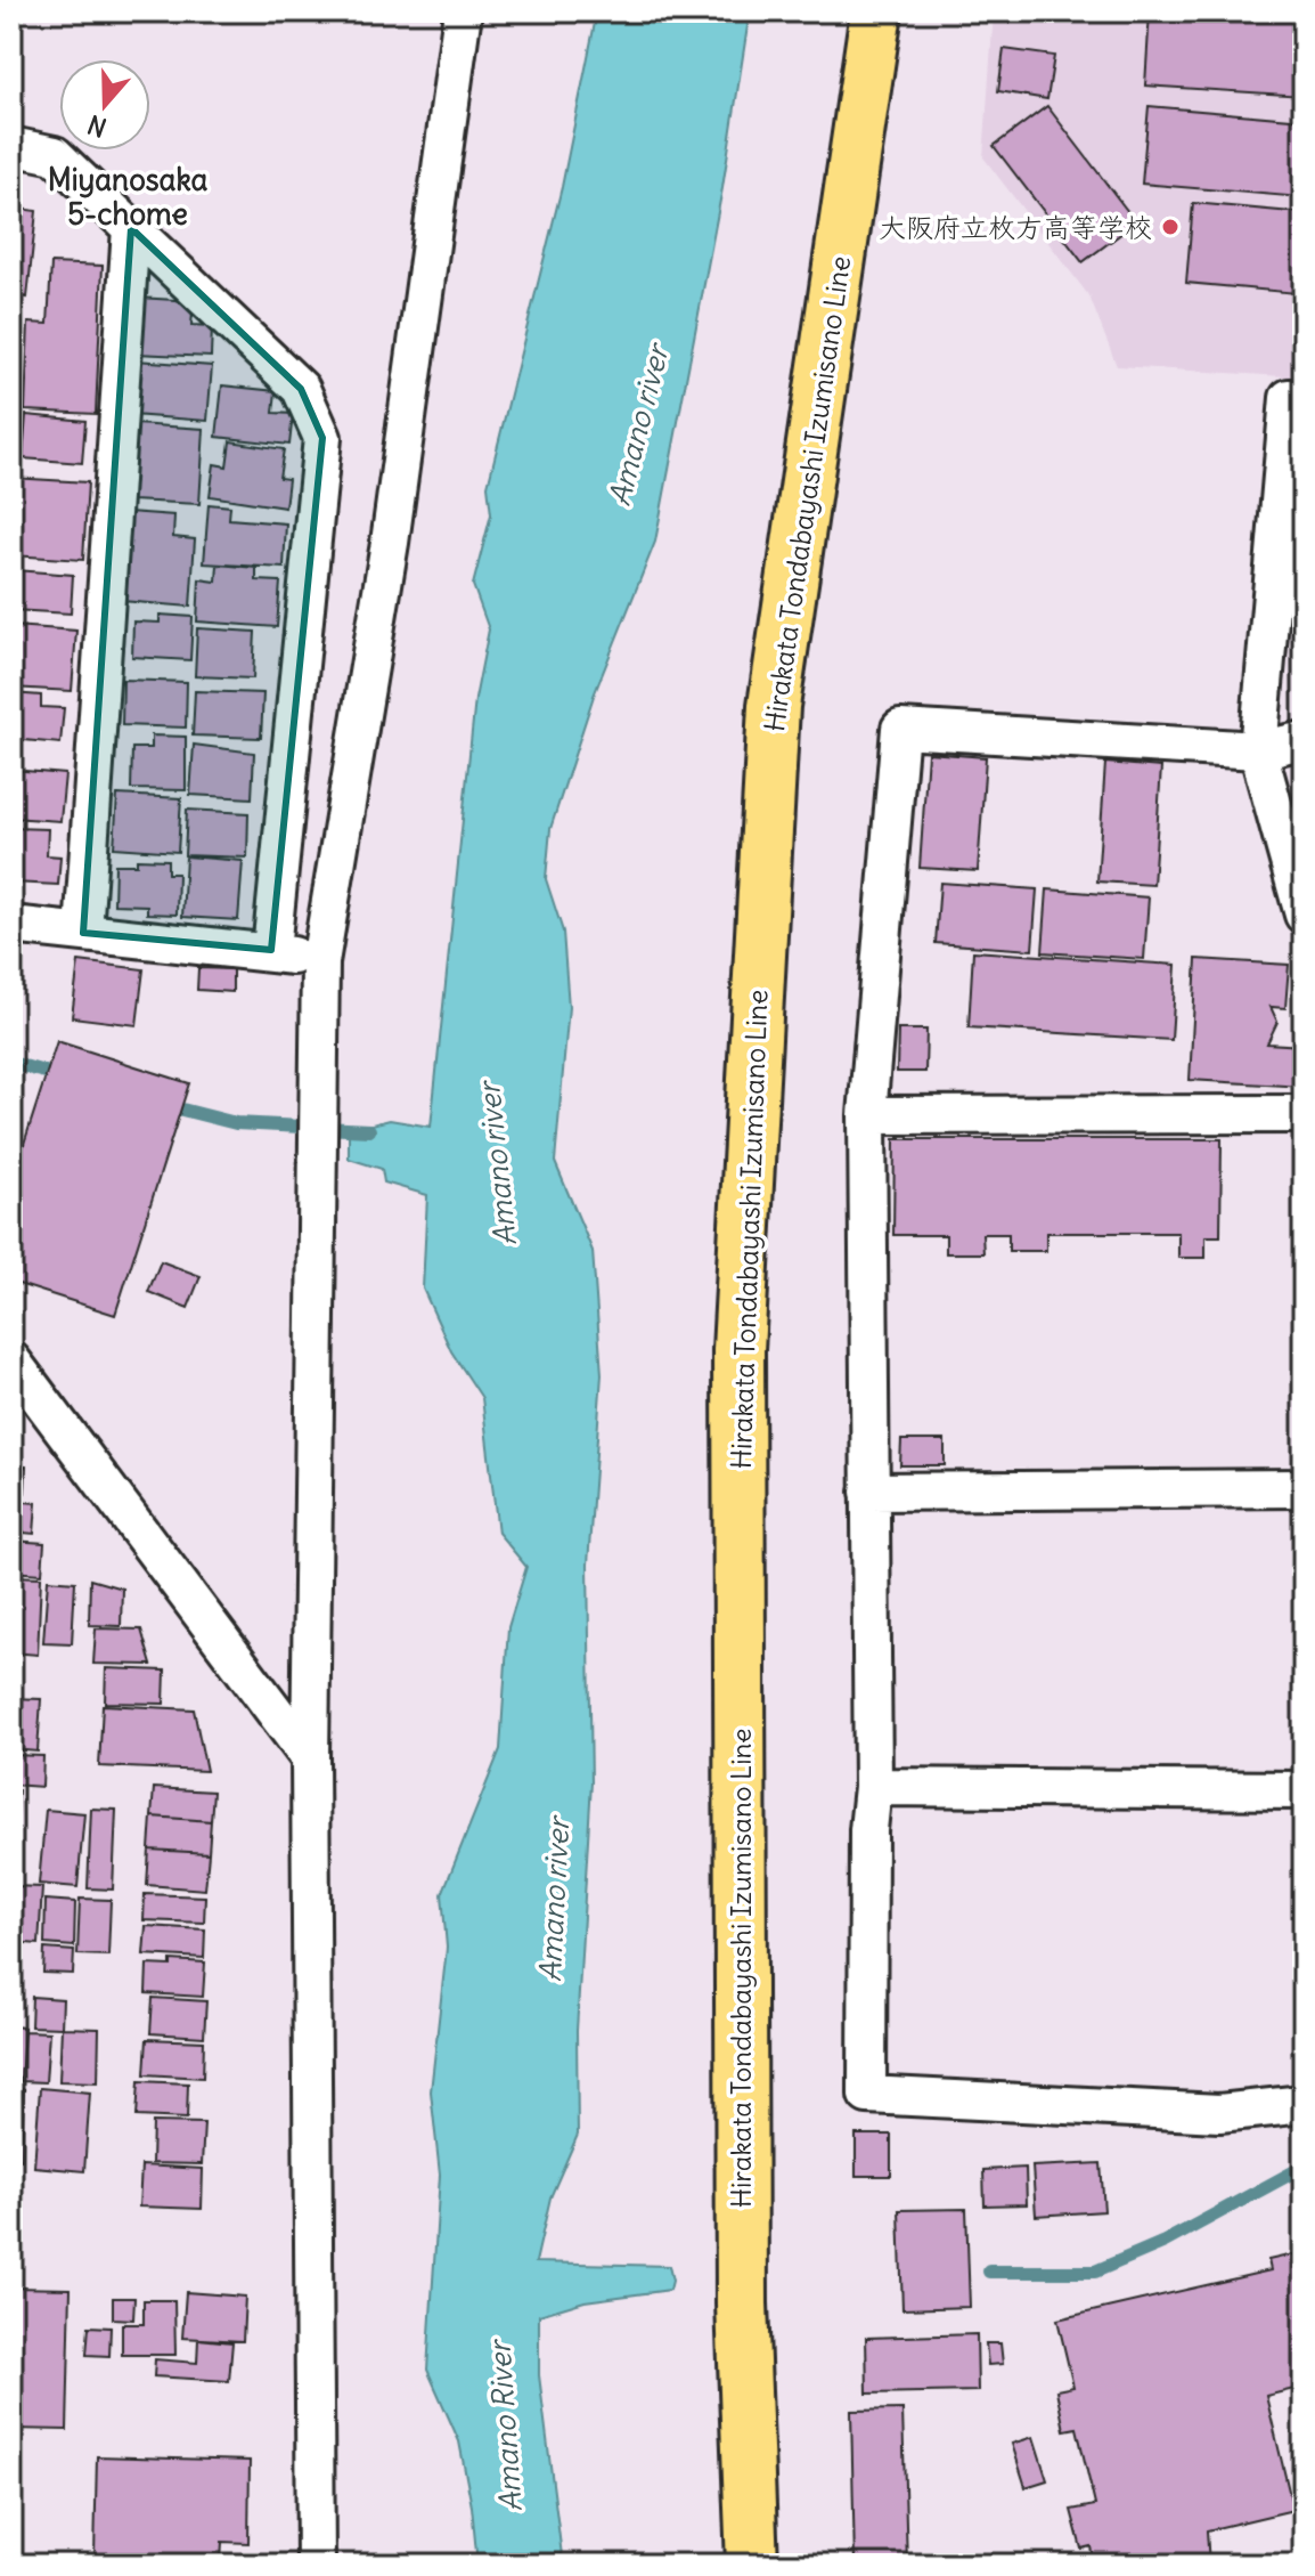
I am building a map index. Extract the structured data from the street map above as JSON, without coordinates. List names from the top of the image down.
{
  "streets": {
    "main road": ["Hirakata Tondabayashi Izumisano Line"]
  },
  "districts": ["Miyanosaka 5-chome"],
  "water": ["Amano river", "Amano River"],
  "places": ["大阪府立枚方高等学校"],
  "north": "bottom"
}
